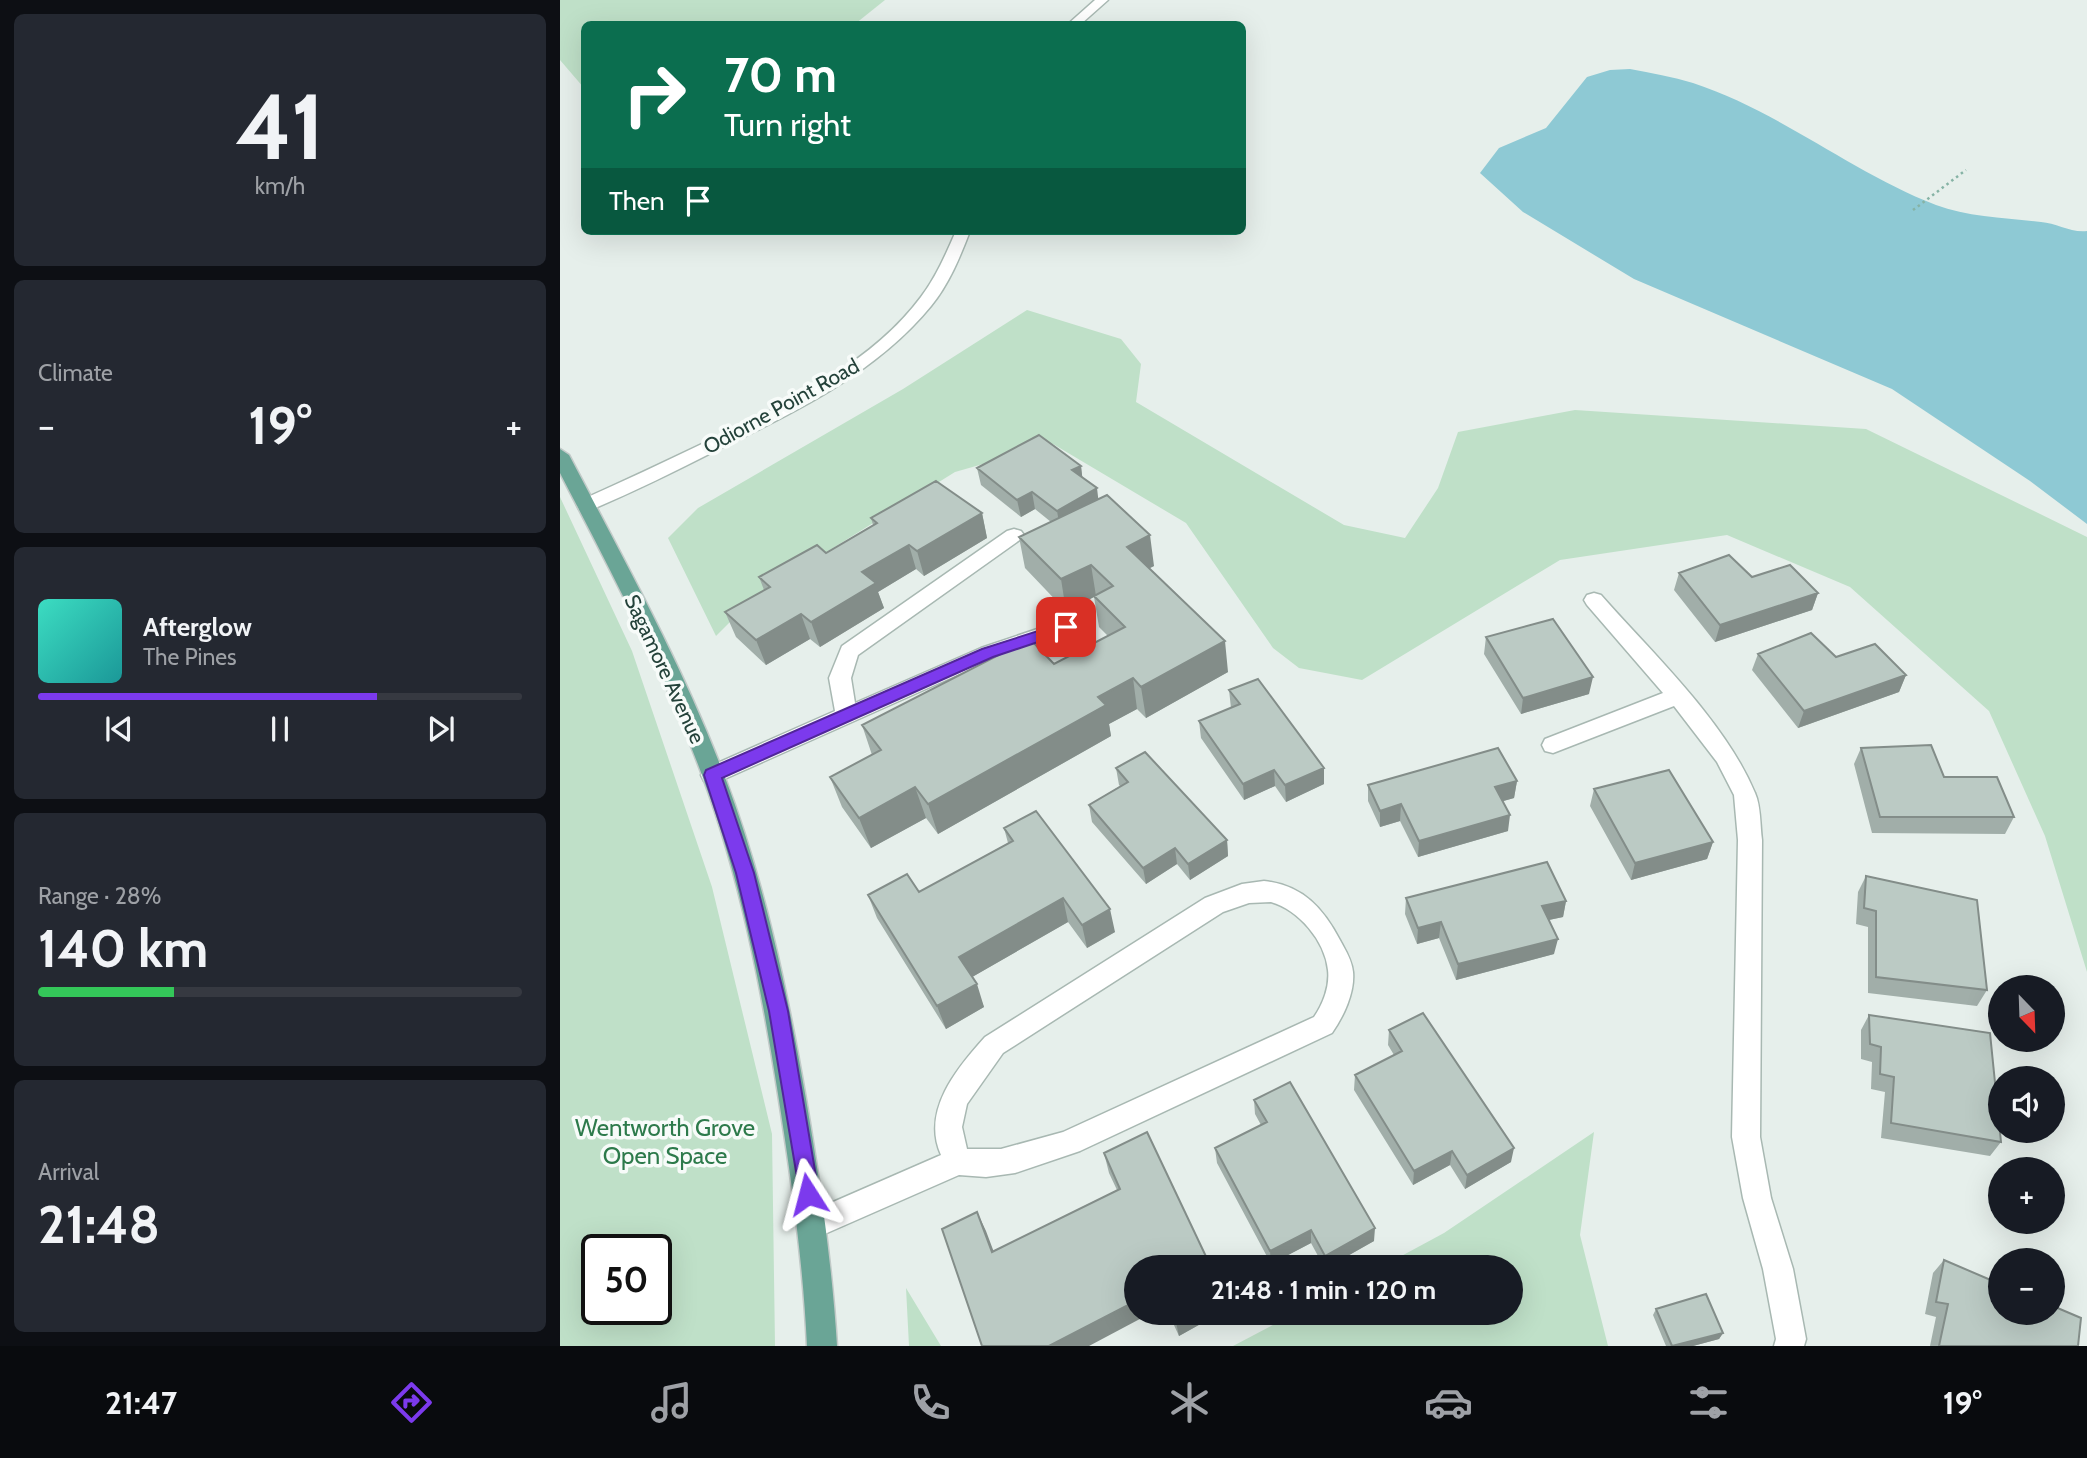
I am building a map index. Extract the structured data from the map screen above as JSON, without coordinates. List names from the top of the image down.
{
  "streets": {
    "main road": ["Sagamore Avenue"],
    "street": ["Odiorne Point Road"]
  },
  "crossings": [
    ["Odiorne Point Road", "Sagamore Avenue"]
  ],
  "parks": ["Wentworth Grove Open Space"],
  "north": "bottom right",
  "page": {
    "tile": [
      ["41", "km/h"],
      "Climate",
      ["Range · 28%", "140 km"],
      ["Arrival", "21:48"]
    ],
    "turn": ["70 m", "Turn right"],
    "then": "Then",
    "heat": ["−", "19°", "+"],
    "song": ["Afterglow", "The Pines"],
    "map_buttons": ["+", "−"],
    "limit": "50",
    "trip": "21:48 · 1 min · 120 m",
    "tabs": ["21:47", "19°"]
  }
}
